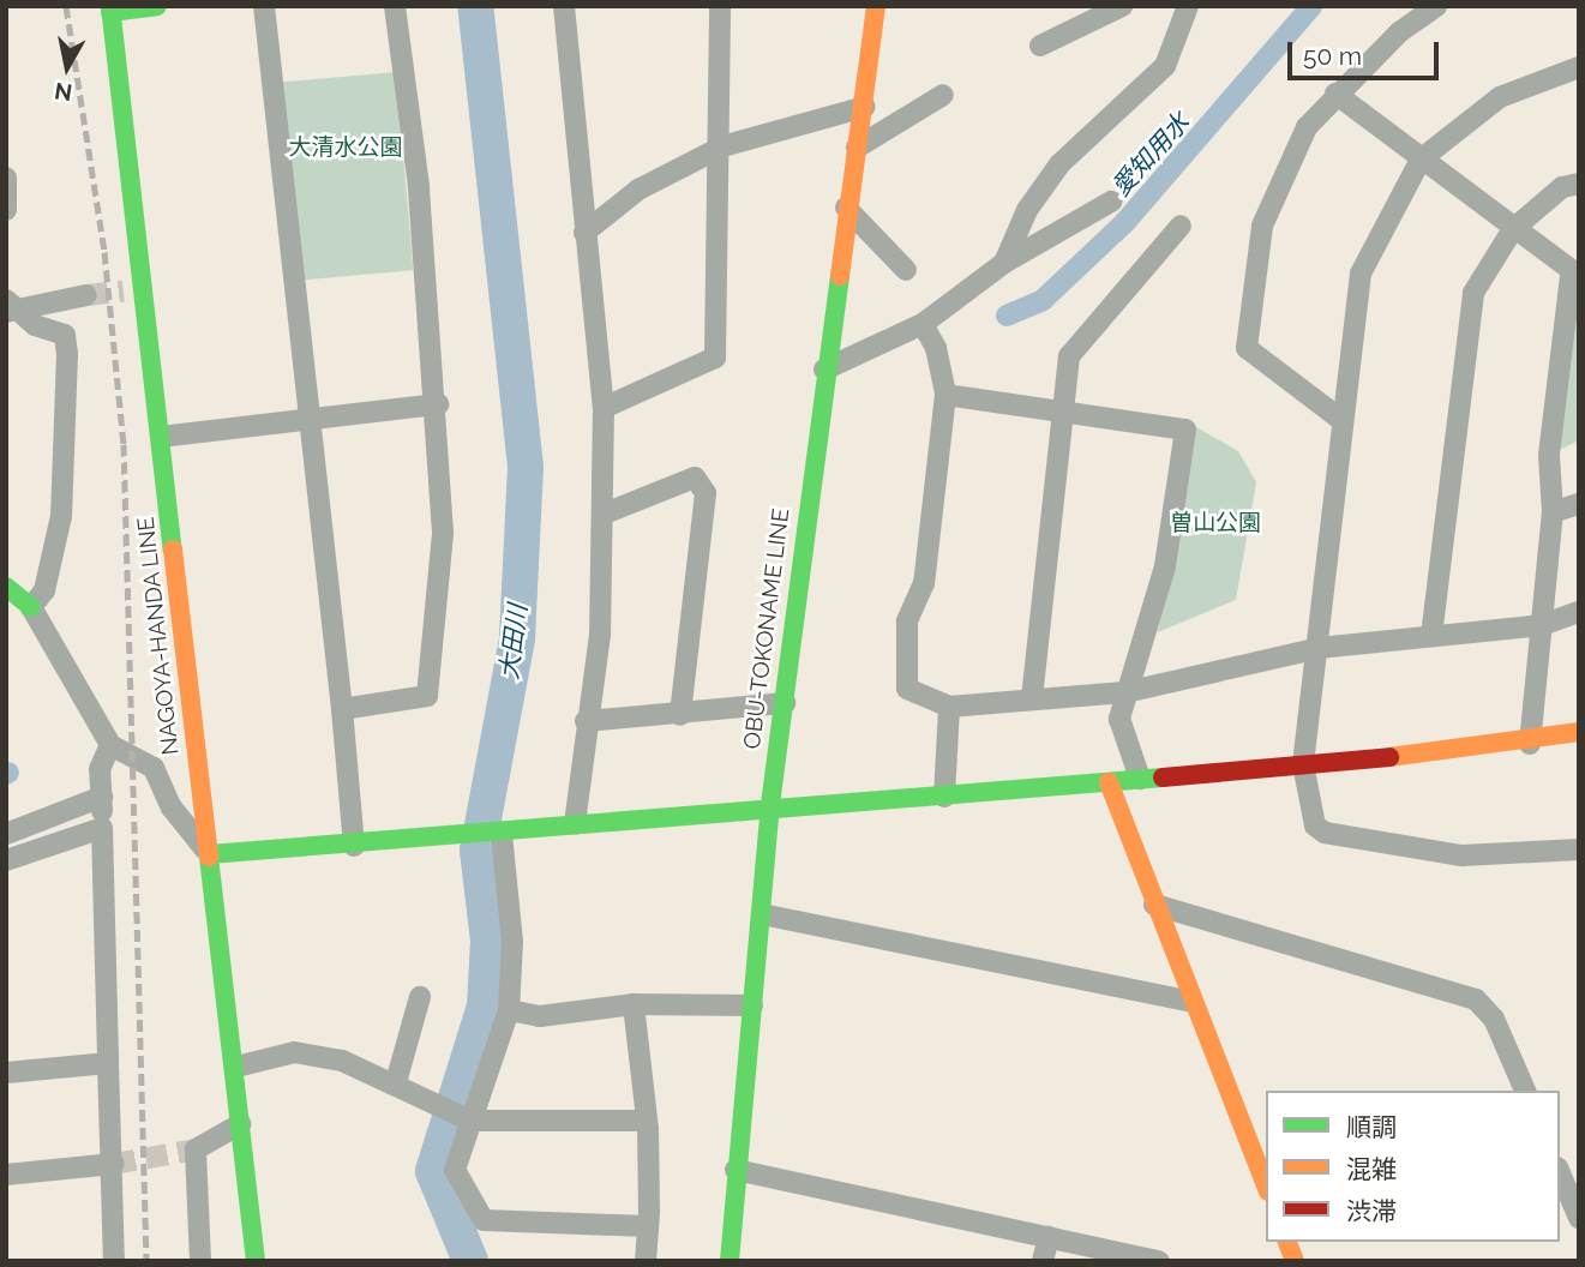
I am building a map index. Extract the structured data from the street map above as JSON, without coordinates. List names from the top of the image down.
{
  "streets": {
    "main road": ["OBU-TOKONAME LINE", "NAGOYA-HANDA LINE"]
  },
  "water": ["愛知用水", "大田川"],
  "parks": ["大清水公園", "曽山公園"],
  "legend": ["順調", "混雑", "渋滞"],
  "scale_bar": "50 m",
  "north": "bottom"
}
